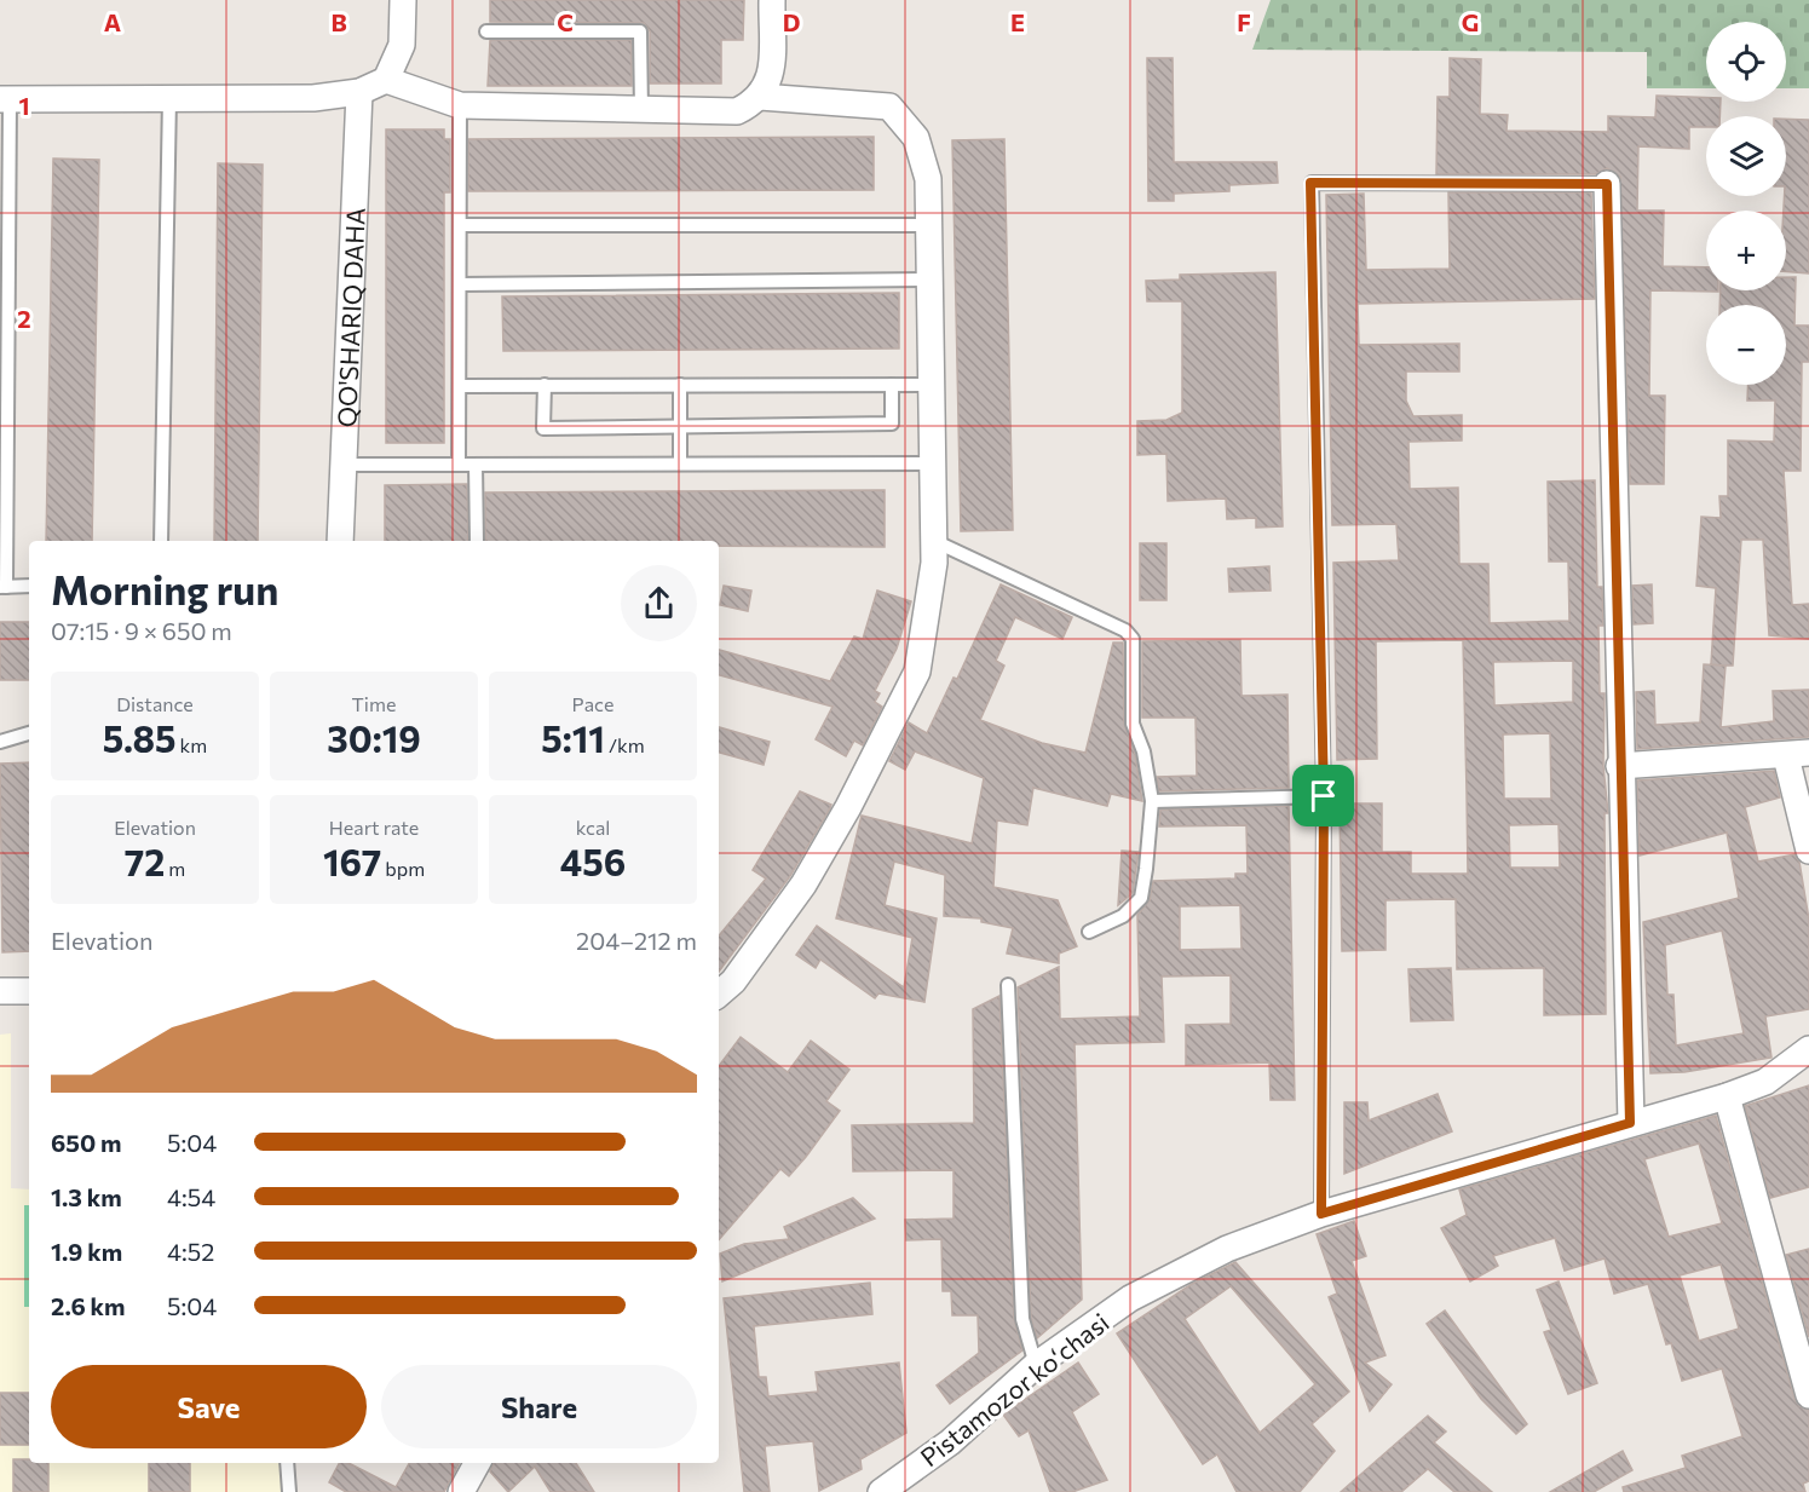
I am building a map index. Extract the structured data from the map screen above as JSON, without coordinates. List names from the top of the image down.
{
  "streets": {
    "street": ["QO'SHARIQ DAHA", "Pistamozor koʻchasi"]
  },
  "page": {
    "map_buttons": ["+", "−"],
    "heading": ["Morning run", "07:15 · 9 × 650 m"],
    "stats": [
      ["Distance", "5.85 km"],
      ["Time", "30:19"],
      ["Pace", "5:11 /km"],
      ["Elevation", "72 m"],
      ["Heart rate", "167 bpm"],
      ["kcal", "456"]
    ],
    "chart": ["Elevation", "204–212 m"],
    "list": [
      {
        "name": "650 m",
        "note": "5:04"
      },
      {
        "name": "1.3 km",
        "note": "4:54"
      },
      {
        "name": "1.9 km",
        "note": "4:52"
      },
      {
        "name": "2.6 km",
        "note": "5:04"
      }
    ],
    "buttons": ["Save", "Share"]
  },
  "grid": {
    "columns": [
      "A",
      "B",
      "C",
      "D",
      "E",
      "F",
      "G"
    ],
    "rows": ["1", "2"]
  }
}
